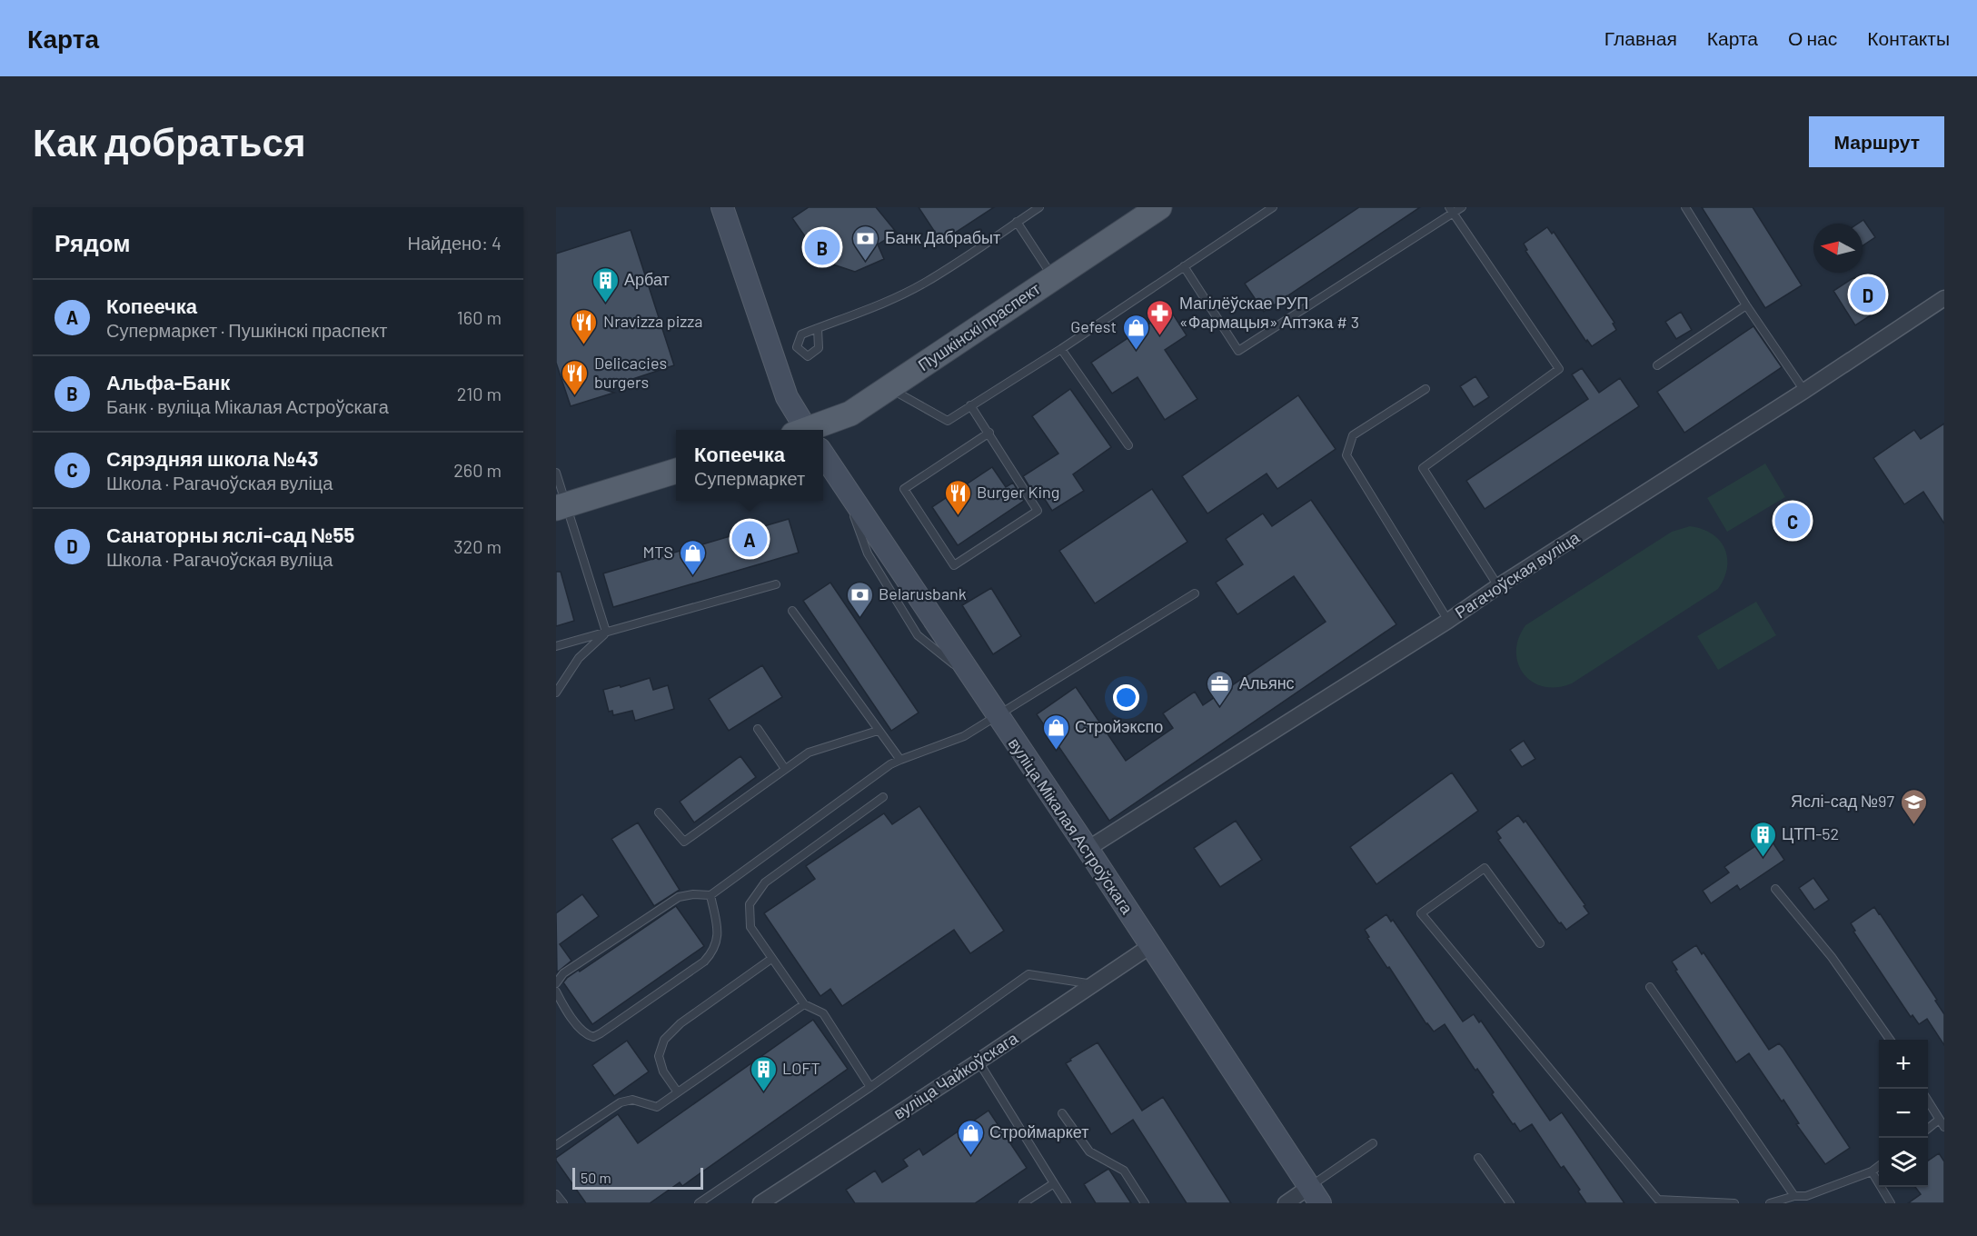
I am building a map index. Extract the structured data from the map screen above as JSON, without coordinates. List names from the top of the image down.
{
  "streets": {
    "main road": ["Пушкінскі праспект", "вуліца Мікалая Астроўскага"],
    "street": ["Рагачоўская вуліца", "вуліца Чайкоўскага"]
  },
  "crossings": [
    ["Рагачоўская вуліца", "вуліца Мікалая Астроўскага"],
    ["вуліца Мікалая Астроўскага", "вуліца Чайкоўскага"]
  ],
  "places": {
    "bank": ["Банк Дабрабыт", "Belarusbank"],
    "building": ["Арбат", "ЦТП-52", "LOFT"],
    "pharmacy": ["Магілёўскае РУП «Фармацыя» Аптэка # 3"],
    "restaurant": ["Nravizza pizza", "Delicacies burgers", "Burger King"],
    "shop": [
      "Gefest",
      "MTS",
      "Стройэкспо",
      "Строймаркет"
    ],
    "office": ["Альянс"],
    "school or university": ["Яслі-сад №97"]
  },
  "scale_bar": "50 m",
  "north": "left",
  "page": {
    "header": "Карта",
    "nav": [
      "Главная",
      "Карта",
      "О нас",
      "Контакты"
    ],
    "buttons": "Маршрут",
    "title": "Как добраться",
    "heading": ["Рядом", "Найдено: 4"],
    "pins": [
      "B",
      "D",
      "C",
      "A"
    ],
    "list": [
      {
        "mark": "A",
        "name": "Копеечка",
        "note": "Супермаркет · Пушкінскі праспект",
        "value": "160 m"
      },
      {
        "mark": "B",
        "name": "Альфа-Банк",
        "note": "Банк · вуліца Мікалая Астроўскага",
        "value": "210 m"
      },
      {
        "mark": "C",
        "name": "Сярэдняя школа №43",
        "note": "Школа · Рагачоўская вуліца",
        "value": "260 m"
      },
      {
        "mark": "D",
        "name": "Санаторны яслі-сад №55",
        "note": "Школа · Рагачоўская вуліца",
        "value": "320 m"
      }
    ],
    "popup": ["Копеечка", "Супермаркет"],
    "map_buttons": ["+", "−"],
    "scale": "50 m"
  }
}
